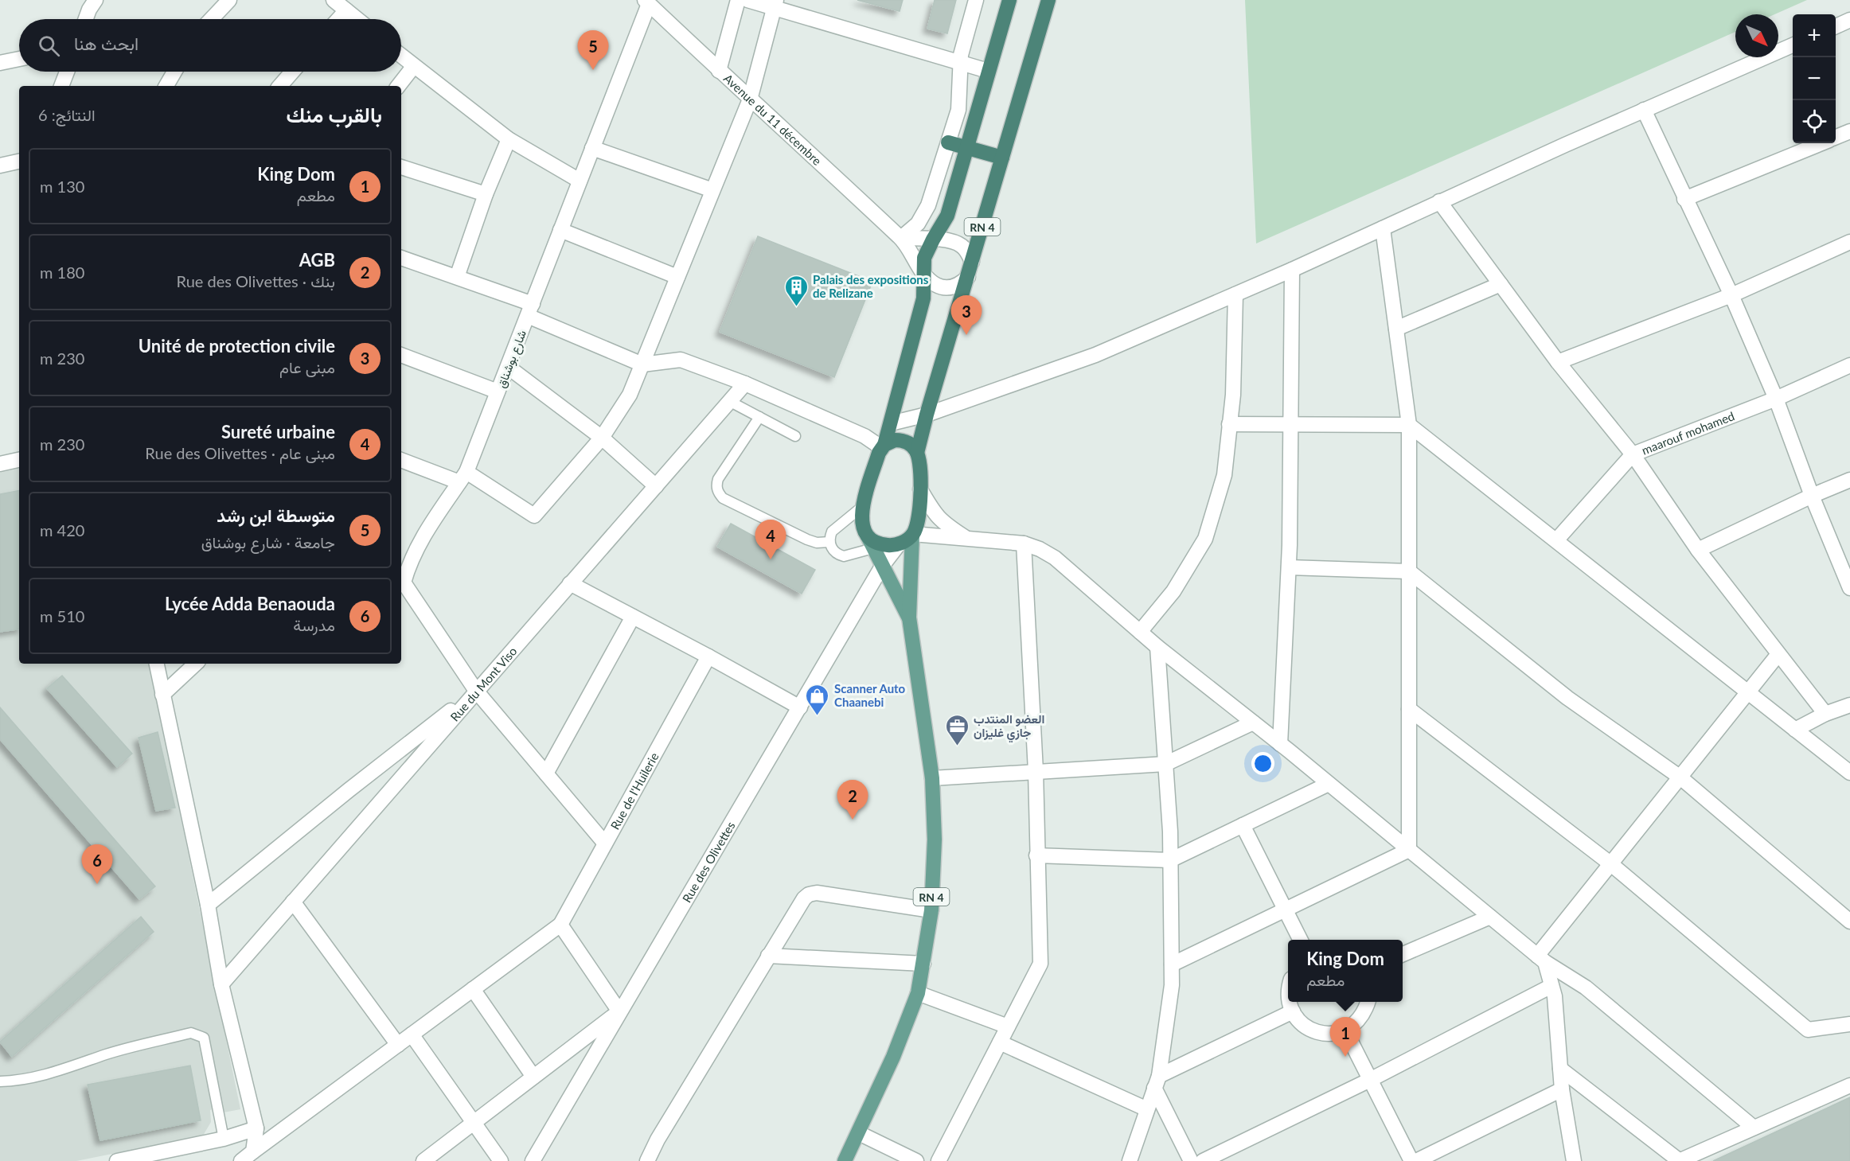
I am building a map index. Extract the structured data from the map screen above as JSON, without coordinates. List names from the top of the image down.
{
  "streets": {
    "highway": ["RN 4"],
    "street": [
      "Avenue du 11 décembre",
      "شارع بوشناق",
      "maarouf mohamed",
      "Rue du Mont Viso",
      "Rue de l'Huilerie",
      "Rue des Olivettes"
    ]
  },
  "crossings": [
    ["Avenue du 11 décembre", "RN 4"],
    ["Avenue du 11 décembre", "شارع بوشناق"],
    ["RN 4", "Rue des Olivettes"],
    ["شارع بوشناق", "Rue du Mont Viso"]
  ],
  "places": {
    "building": ["Palais des expositions de Relizane"],
    "shop": ["Scanner Auto Chaanebi"],
    "office": ["العضو المنتدب جازي غليزان"]
  },
  "north": "bottom right",
  "page": {
    "map_buttons": ["+", "−"],
    "search": "ابحث هنا",
    "pins": [
      "5",
      "3",
      "4",
      "2",
      "6",
      "1"
    ],
    "heading": ["بالقرب منك", "النتائج: 6"],
    "list": [
      {
        "mark": "1",
        "name": "King Dom",
        "note": "مطعم",
        "value": "130 m"
      },
      {
        "mark": "2",
        "name": "AGB",
        "note": "بنك · Rue des Olivettes",
        "value": "180 m"
      },
      {
        "mark": "3",
        "name": "Unité de protection civile",
        "note": "مبنى عام",
        "value": "230 m"
      },
      {
        "mark": "4",
        "name": "Sureté urbaine",
        "note": "مبنى عام · Rue des Olivettes",
        "value": "230 m"
      },
      {
        "mark": "5",
        "name": "متوسطة ابن رشد",
        "note": "جامعة · شارع بوشناق",
        "value": "420 m"
      },
      {
        "mark": "6",
        "name": "Lycée Adda Benaouda",
        "note": "مدرسة",
        "value": "510 m"
      }
    ],
    "popup": ["King Dom", "مطعم"]
  }
}
